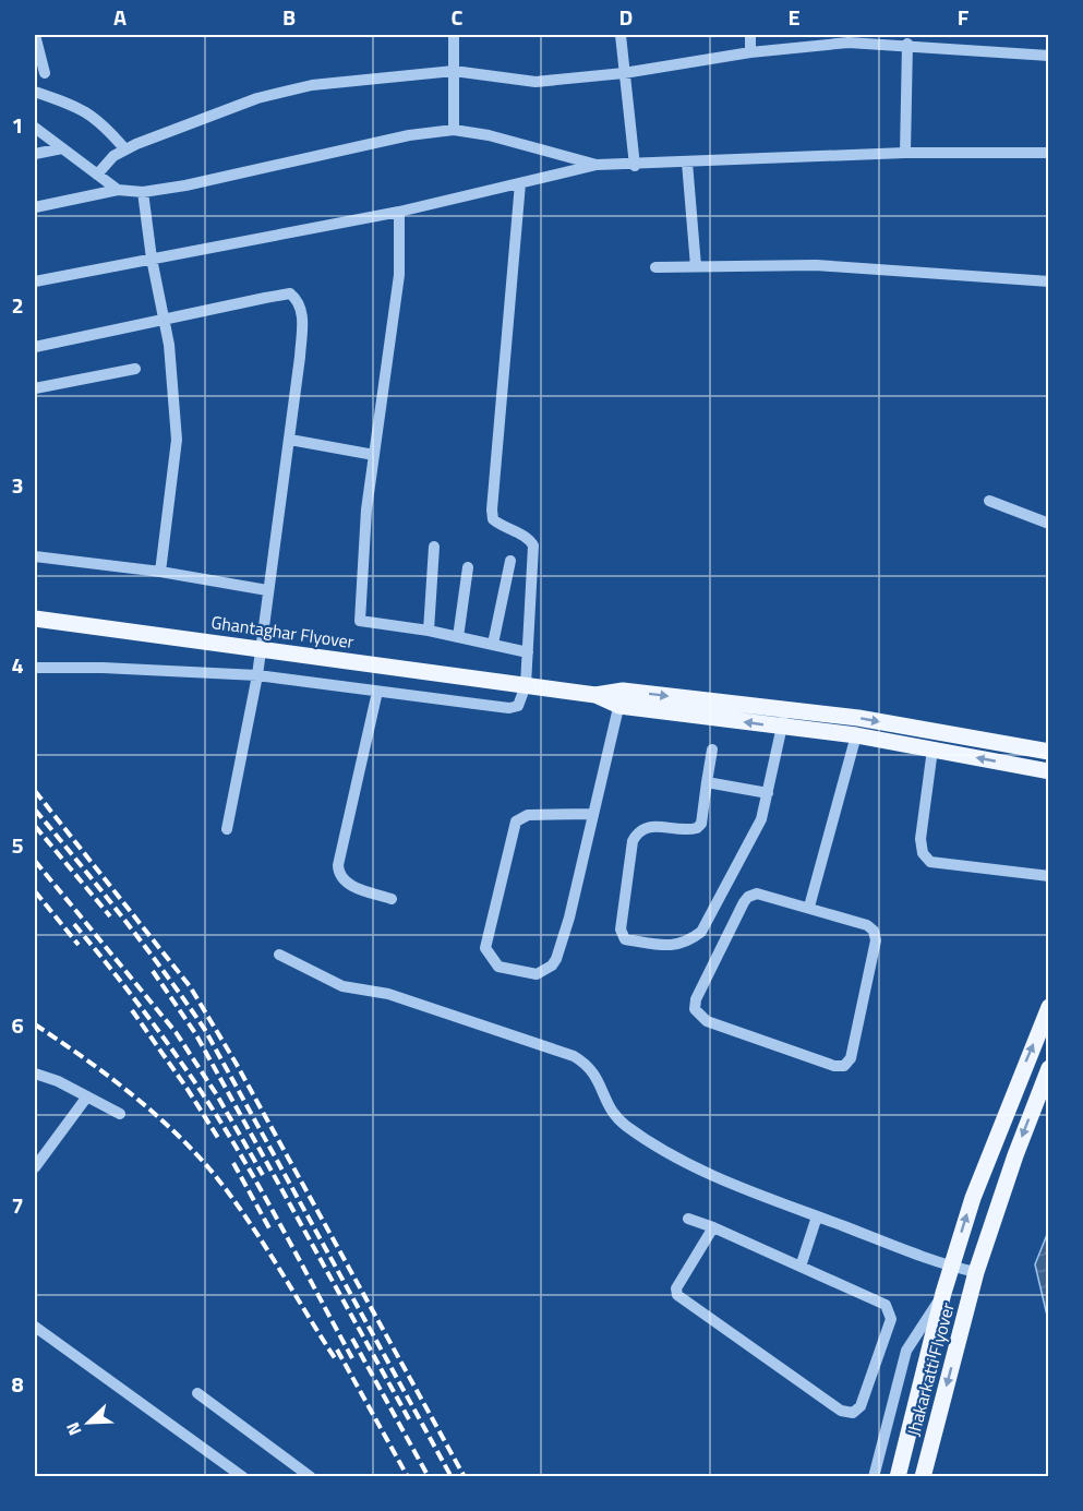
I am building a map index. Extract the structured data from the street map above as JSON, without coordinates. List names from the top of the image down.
{
  "streets": {
    "main road": ["Ghantaghar Flyover", "Jhakarkatti Flyover"]
  },
  "north": "bottom left",
  "grid": {
    "columns": [
      "A",
      "B",
      "C",
      "D",
      "E",
      "F"
    ],
    "rows": [
      "1",
      "2",
      "3",
      "4",
      "5",
      "6",
      "7",
      "8"
    ]
  }
}
